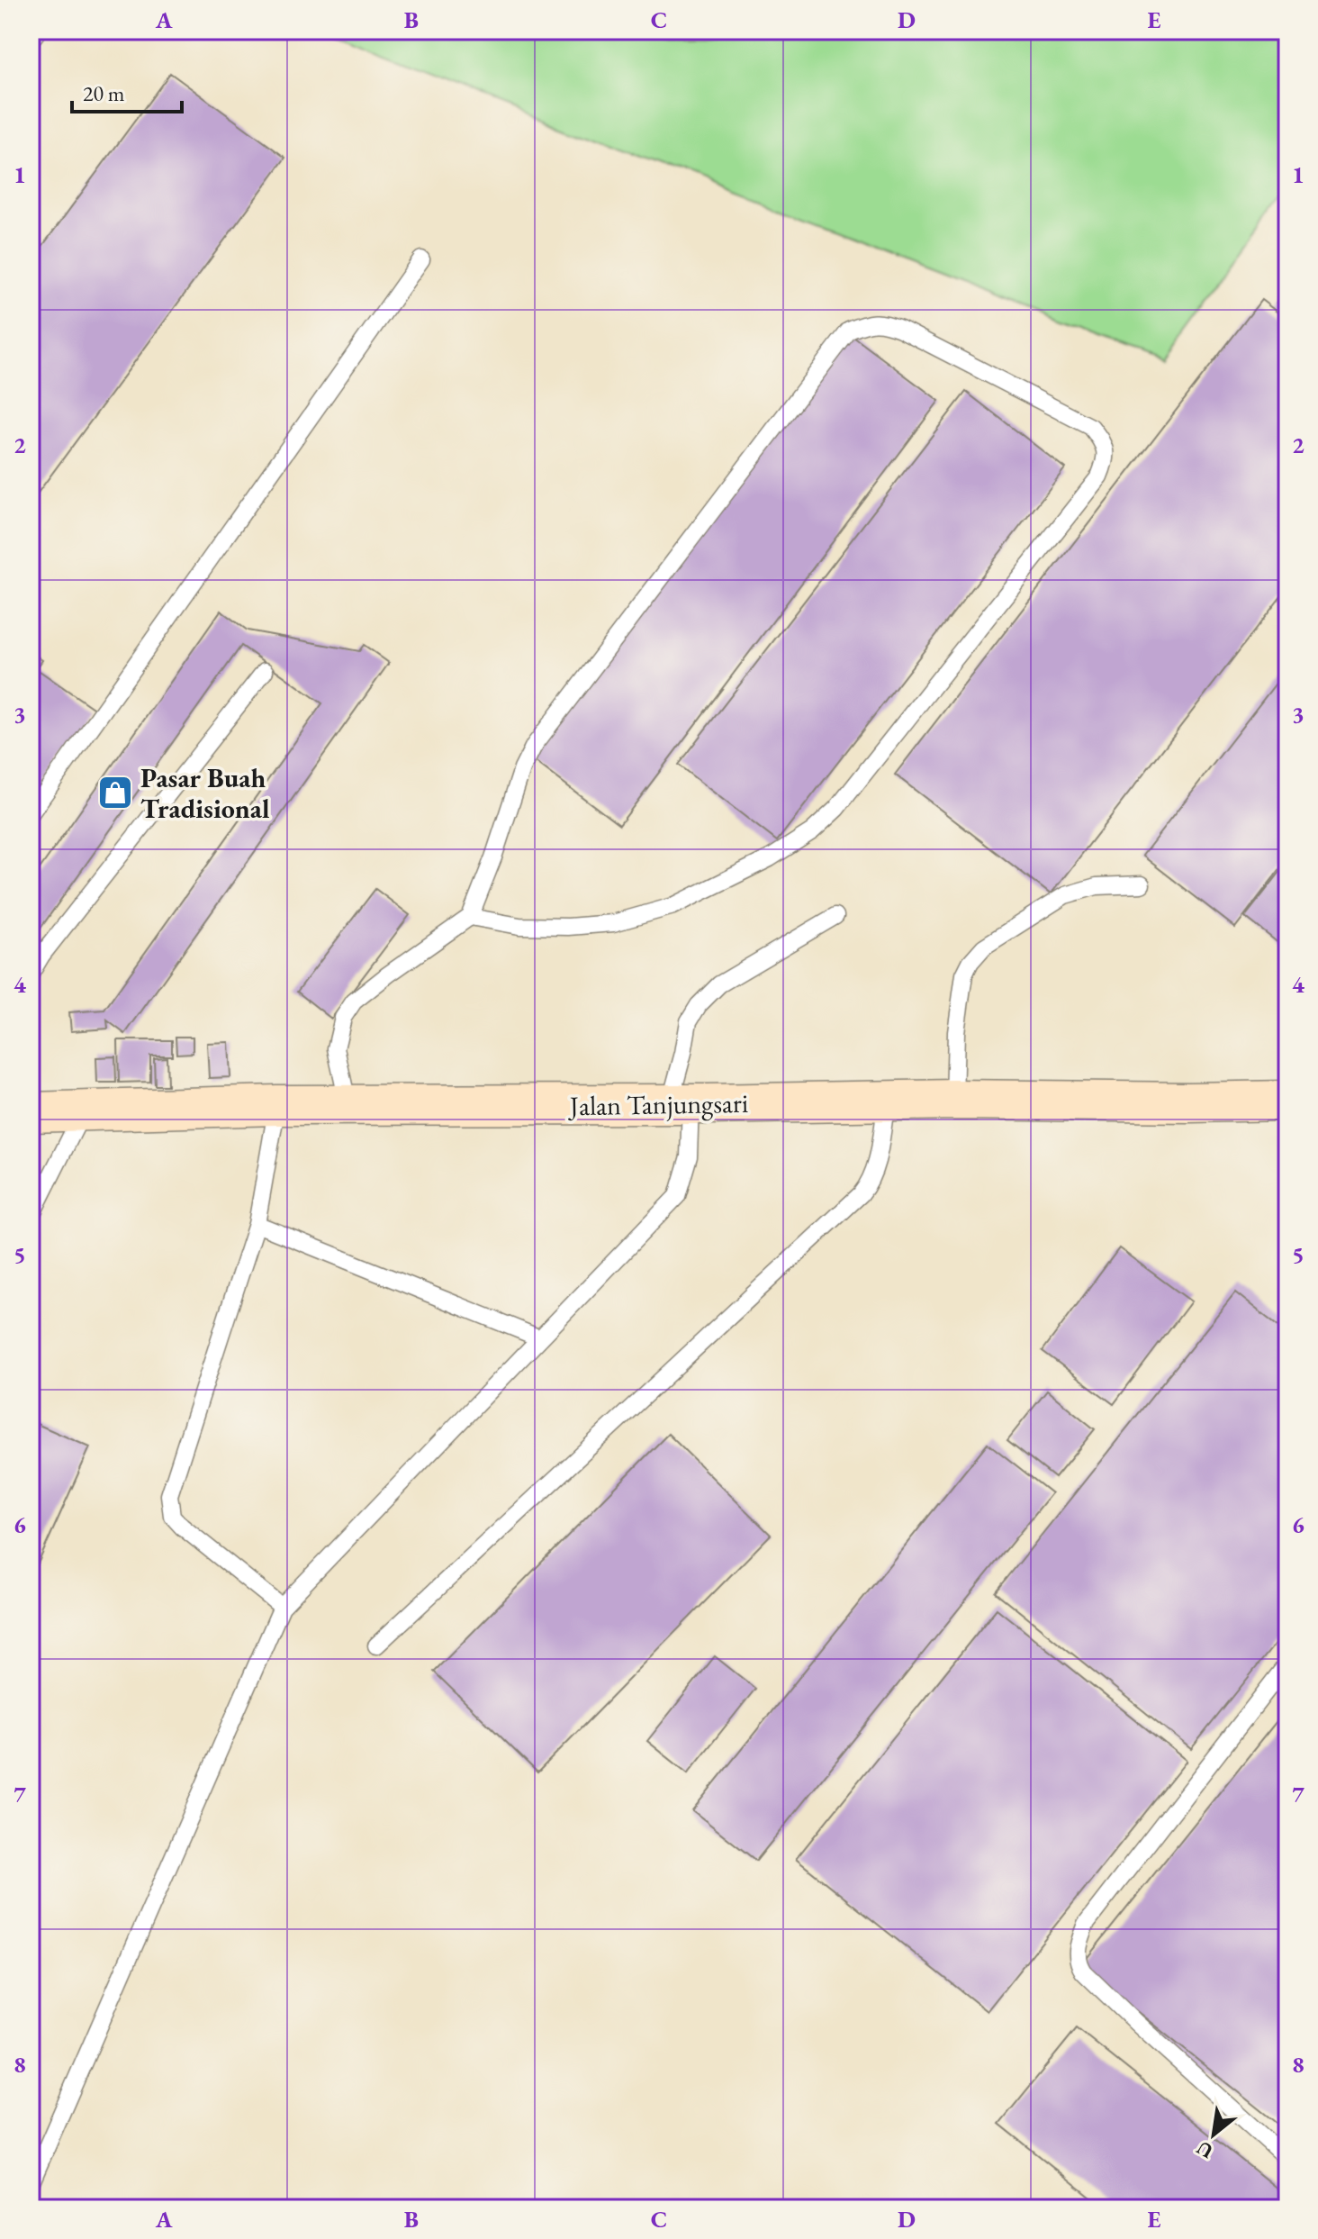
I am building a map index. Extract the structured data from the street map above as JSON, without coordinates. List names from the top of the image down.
{
  "streets": {
    "main road": ["Jalan Tanjungsari"]
  },
  "places": {
    "shop": ["Pasar Buah Tradisional"]
  },
  "scale_bar": "20 m",
  "north": "bottom left",
  "grid": {
    "columns": [
      "A",
      "B",
      "C",
      "D",
      "E"
    ],
    "rows": [
      "1",
      "2",
      "3",
      "4",
      "5",
      "6",
      "7",
      "8"
    ]
  }
}
